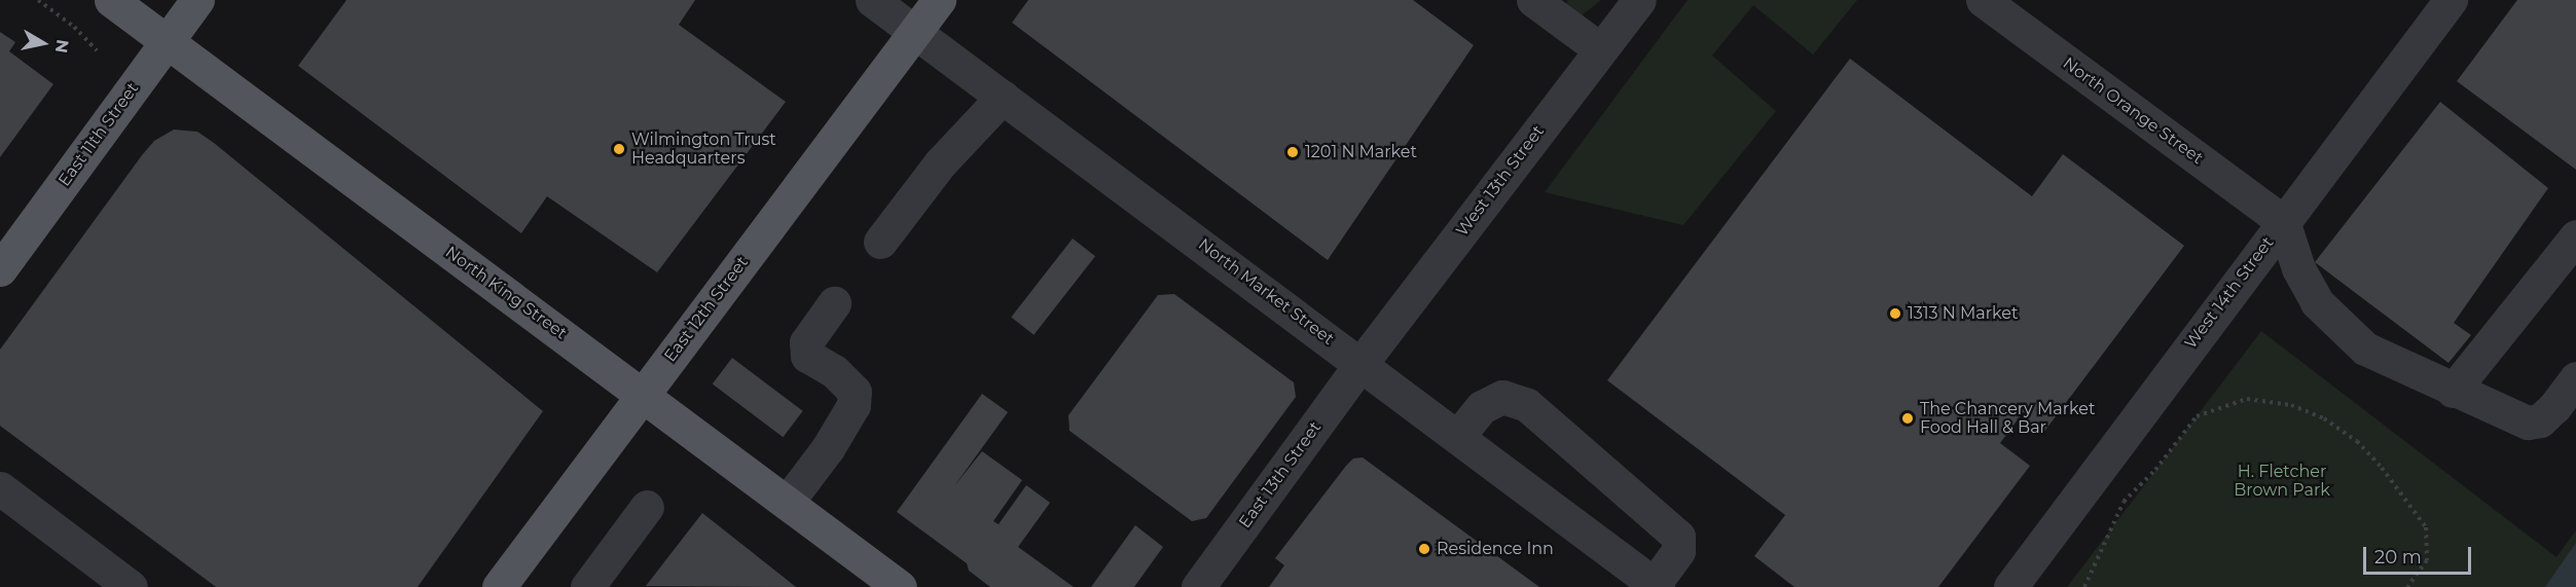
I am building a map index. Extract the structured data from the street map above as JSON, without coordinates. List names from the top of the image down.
{
  "streets": {
    "main road": ["East 11th Street", "North King Street", "East 12th Street"],
    "street": [
      "North Orange Street",
      "West 13th Street",
      "North Market Street",
      "West 14th Street",
      "East 13th Street"
    ]
  },
  "crossings": [
    ["North Orange Street", "West 14th Street"],
    ["East 11th Street", "North King Street"],
    ["West 13th Street", "North Market Street"],
    ["West 13th Street", "East 13th Street"],
    ["North Market Street", "East 12th Street"],
    ["North Market Street", "East 13th Street"],
    ["North King Street", "East 12th Street"]
  ],
  "parks": ["H. Fletcher Brown Park"],
  "places": [
    "Wilmington Trust Headquarters",
    "1201 N Market",
    "1313 N Market",
    "The Chancery Market Food Hall & Bar",
    "Residence Inn"
  ],
  "scale_bar": "20 m",
  "north": "right"
}
